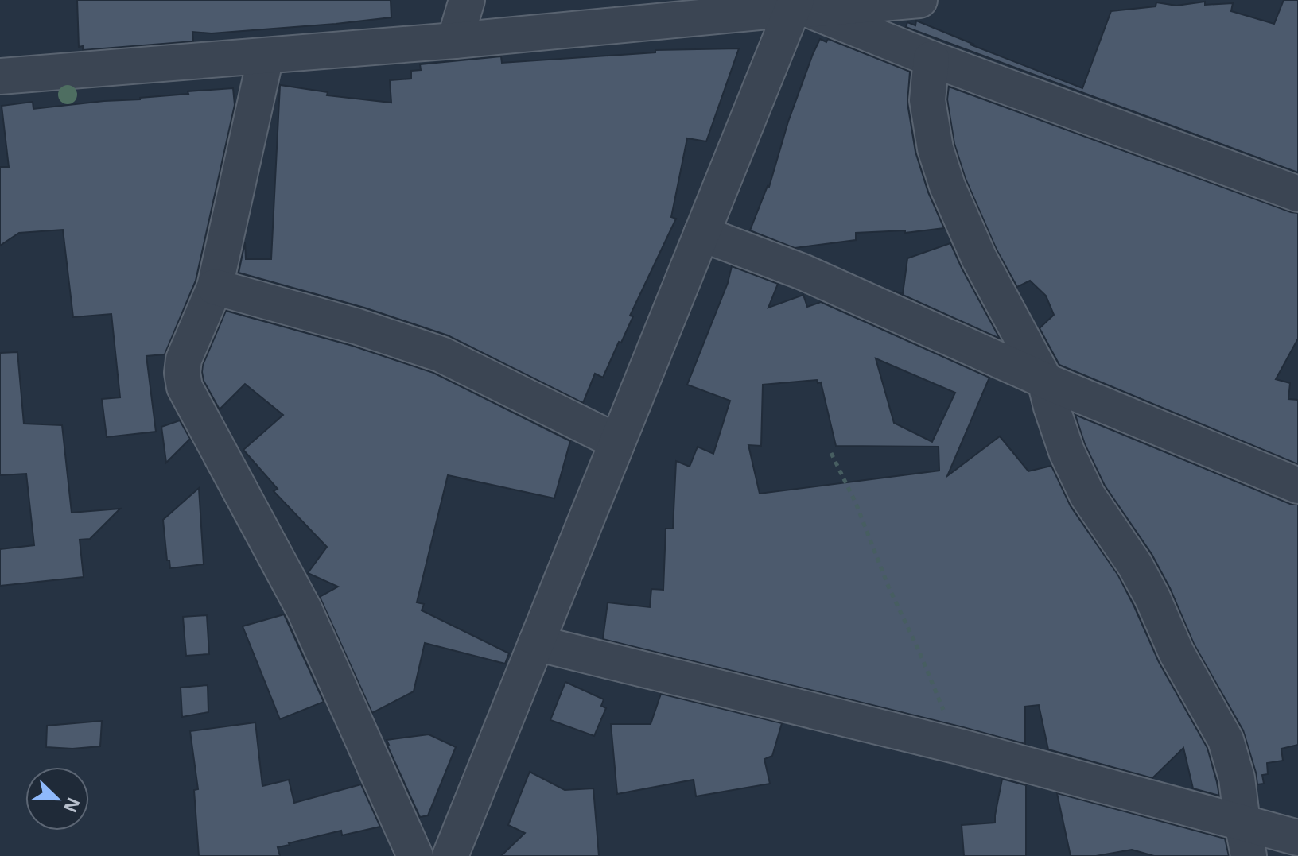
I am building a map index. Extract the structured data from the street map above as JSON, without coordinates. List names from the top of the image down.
{
  "north": "bottom right"
}
